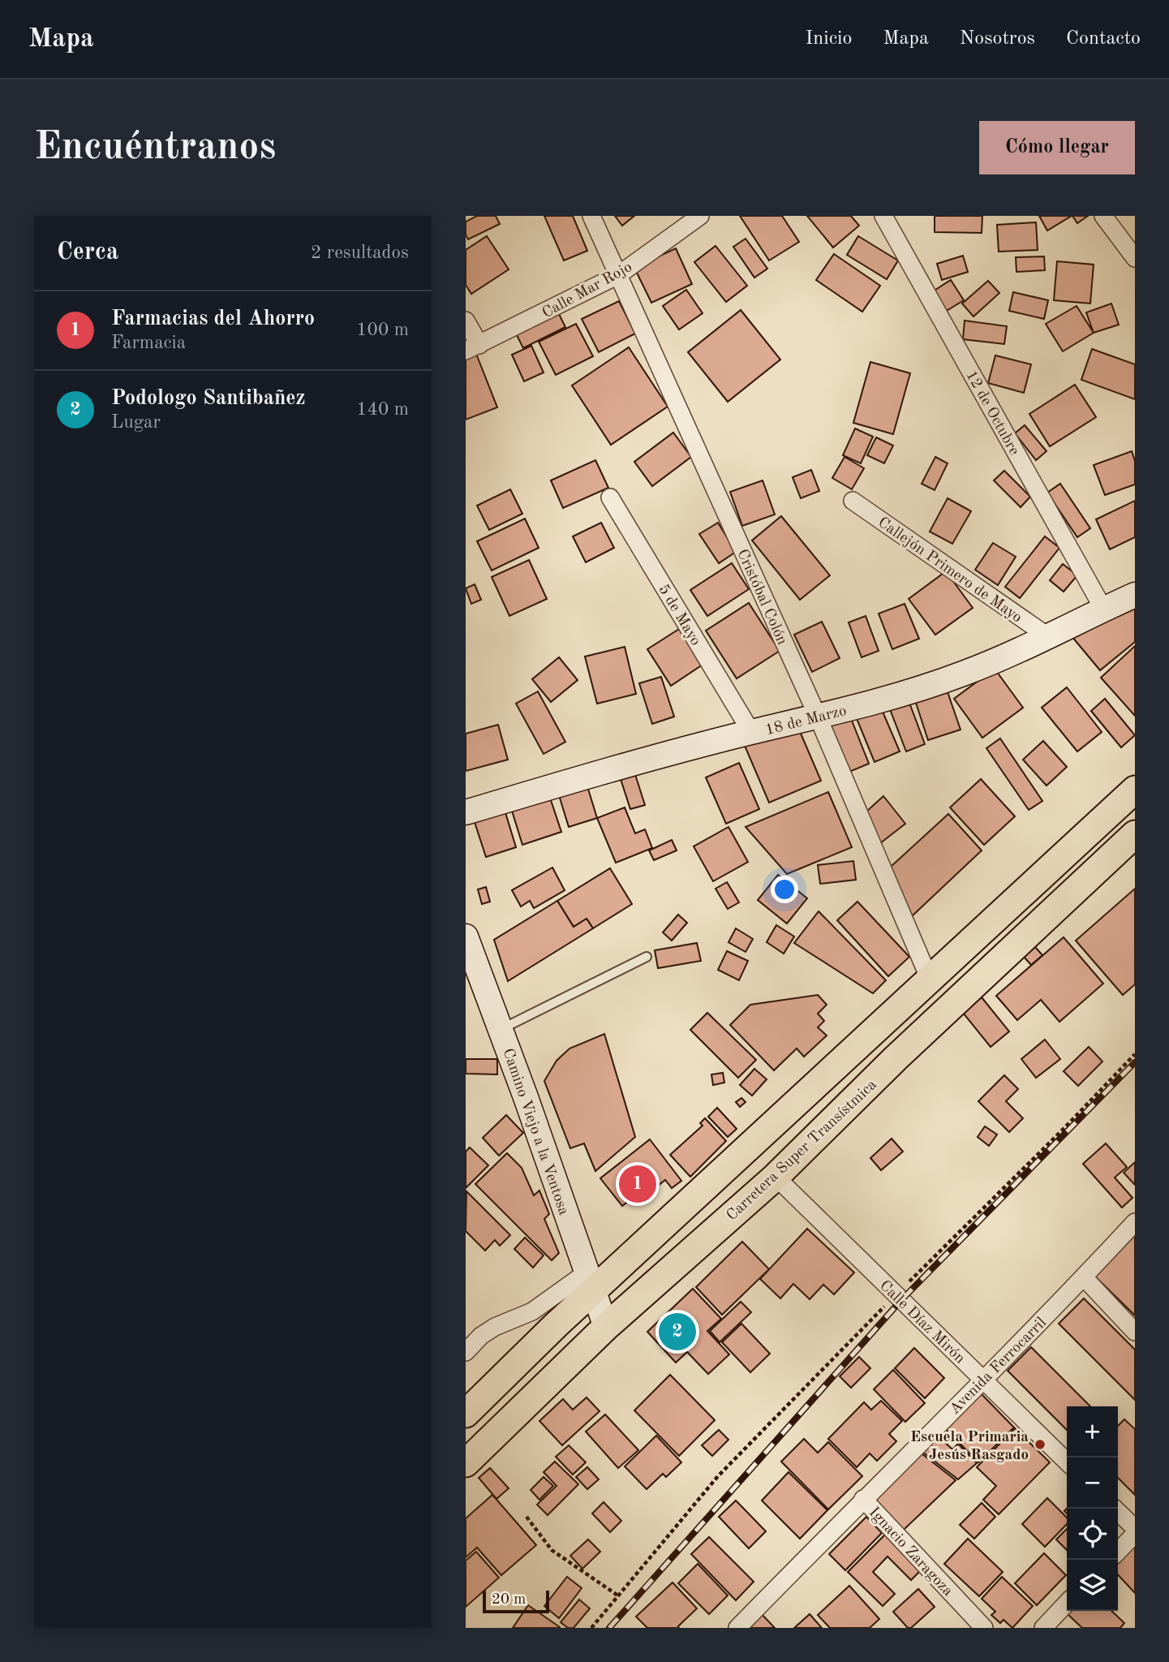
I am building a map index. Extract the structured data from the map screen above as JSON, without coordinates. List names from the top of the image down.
{
  "streets": {
    "main road": ["18 de Marzo", "Camino Viejo a la Ventosa", "Carretera Super Transístmica"],
    "street": [
      "Calle Mar Rojo",
      "12 de Octubre",
      "Callejón Primero de Mayo",
      "Cristóbal Colón",
      "5 de Mayo",
      "Calle Díaz Mirón",
      "Avenida Ferrocarril",
      "Ignacio Zaragoza"
    ]
  },
  "crossings": [
    ["Calle Mar Rojo", "Cristóbal Colón"],
    ["12 de Octubre", "18 de Marzo"],
    ["Callejón Primero de Mayo", "18 de Marzo"],
    ["Cristóbal Colón", "18 de Marzo"],
    ["5 de Mayo", "18 de Marzo"],
    ["Camino Viejo a la Ventosa", "Carretera Super Transístmica"],
    ["Carretera Super Transístmica", "Calle Díaz Mirón"],
    ["Calle Díaz Mirón", "Avenida Ferrocarril"],
    ["Avenida Ferrocarril", "Ignacio Zaragoza"]
  ],
  "places": ["Escuela Primaria Jesús Rasgado"],
  "scale_bar": "20 m",
  "page": {
    "header": "Mapa",
    "nav": [
      "Inicio",
      "Mapa",
      "Nosotros",
      "Contacto"
    ],
    "buttons": "Cómo llegar",
    "title": "Encuéntranos",
    "heading": ["Cerca", "2 resultados"],
    "list": [
      {
        "mark": "1",
        "name": "Farmacias del Ahorro",
        "note": "Farmacia",
        "value": "100 m"
      },
      {
        "mark": "2",
        "name": "Podologo Santibañez",
        "note": "Lugar",
        "value": "140 m"
      }
    ],
    "pins": ["1", "2"],
    "map_buttons": ["+", "−"],
    "scale": "20 m"
  }
}
